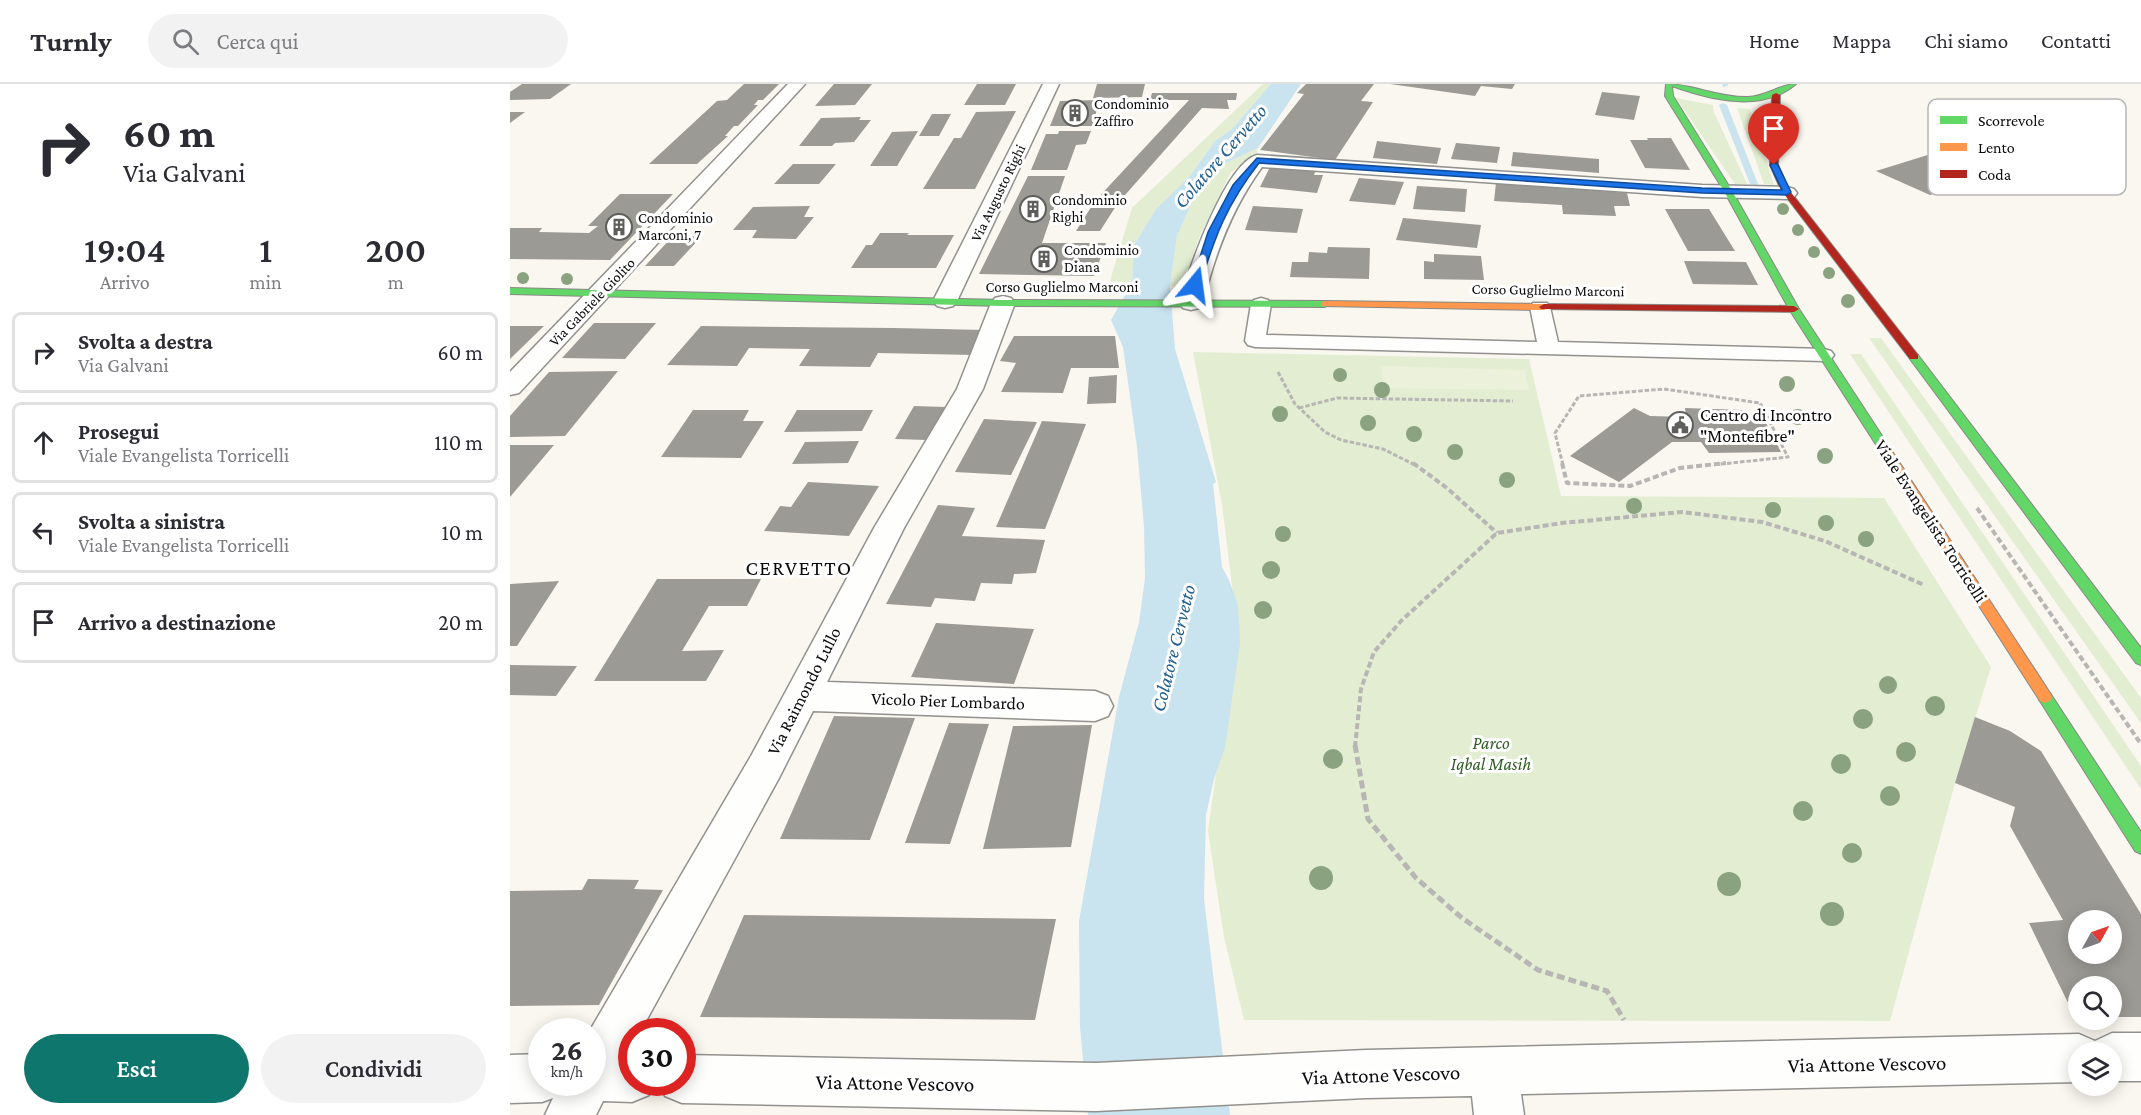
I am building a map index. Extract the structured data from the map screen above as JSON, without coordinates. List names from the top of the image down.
{
  "streets": {
    "street": [
      "Via Augusto Righi",
      "Corso Guglielmo Marconi",
      "Via Gabriele Giolito",
      "Viale Evangelista Torricelli",
      "Via Raimondo Lullo",
      "Vicolo Pier Lombardo",
      "Via Attone Vescovo"
    ]
  },
  "crossings": [
    ["Via Augusto Righi", "Corso Guglielmo Marconi"],
    ["Corso Guglielmo Marconi", "Via Gabriele Giolito"],
    ["Corso Guglielmo Marconi", "Viale Evangelista Torricelli"],
    ["Corso Guglielmo Marconi", "Via Raimondo Lullo"],
    ["Via Raimondo Lullo", "Vicolo Pier Lombardo"]
  ],
  "districts": ["CERVETTO"],
  "water": ["Colatore Cervetto"],
  "parks": ["Parco Iqbal Masih"],
  "places": {
    "building": [
      "Condominio Zaffiro",
      "Condominio Righi",
      "Condominio Marconi, 7",
      "Condominio Diana"
    ],
    "public building": ["Centro di Incontro \"Montefibre\""]
  },
  "legend": ["Scorrevole", "Lento", "Coda"],
  "north": "top right",
  "page": {
    "header": "Turnly",
    "search": "Cerca qui",
    "nav": [
      "Home",
      "Mappa",
      "Chi siamo",
      "Contatti"
    ],
    "turn": ["60 m", "Via Galvani"],
    "eta": [
      "19:04",
      "Arrivo",
      "1",
      "min",
      "200",
      "m"
    ],
    "list": [
      {
        "name": "Svolta a destra",
        "note": "Via Galvani",
        "value": "60 m"
      },
      {
        "name": "Prosegui",
        "note": "Viale Evangelista Torricelli",
        "value": "110 m"
      },
      {
        "name": "Svolta a sinistra",
        "note": "Viale Evangelista Torricelli",
        "value": "10 m"
      },
      {
        "name": "Arrivo a destinazione",
        "value": "20 m"
      }
    ],
    "speed": "26 km/h",
    "limit": "30",
    "buttons": ["Esci", "Condividi"]
  }
}
